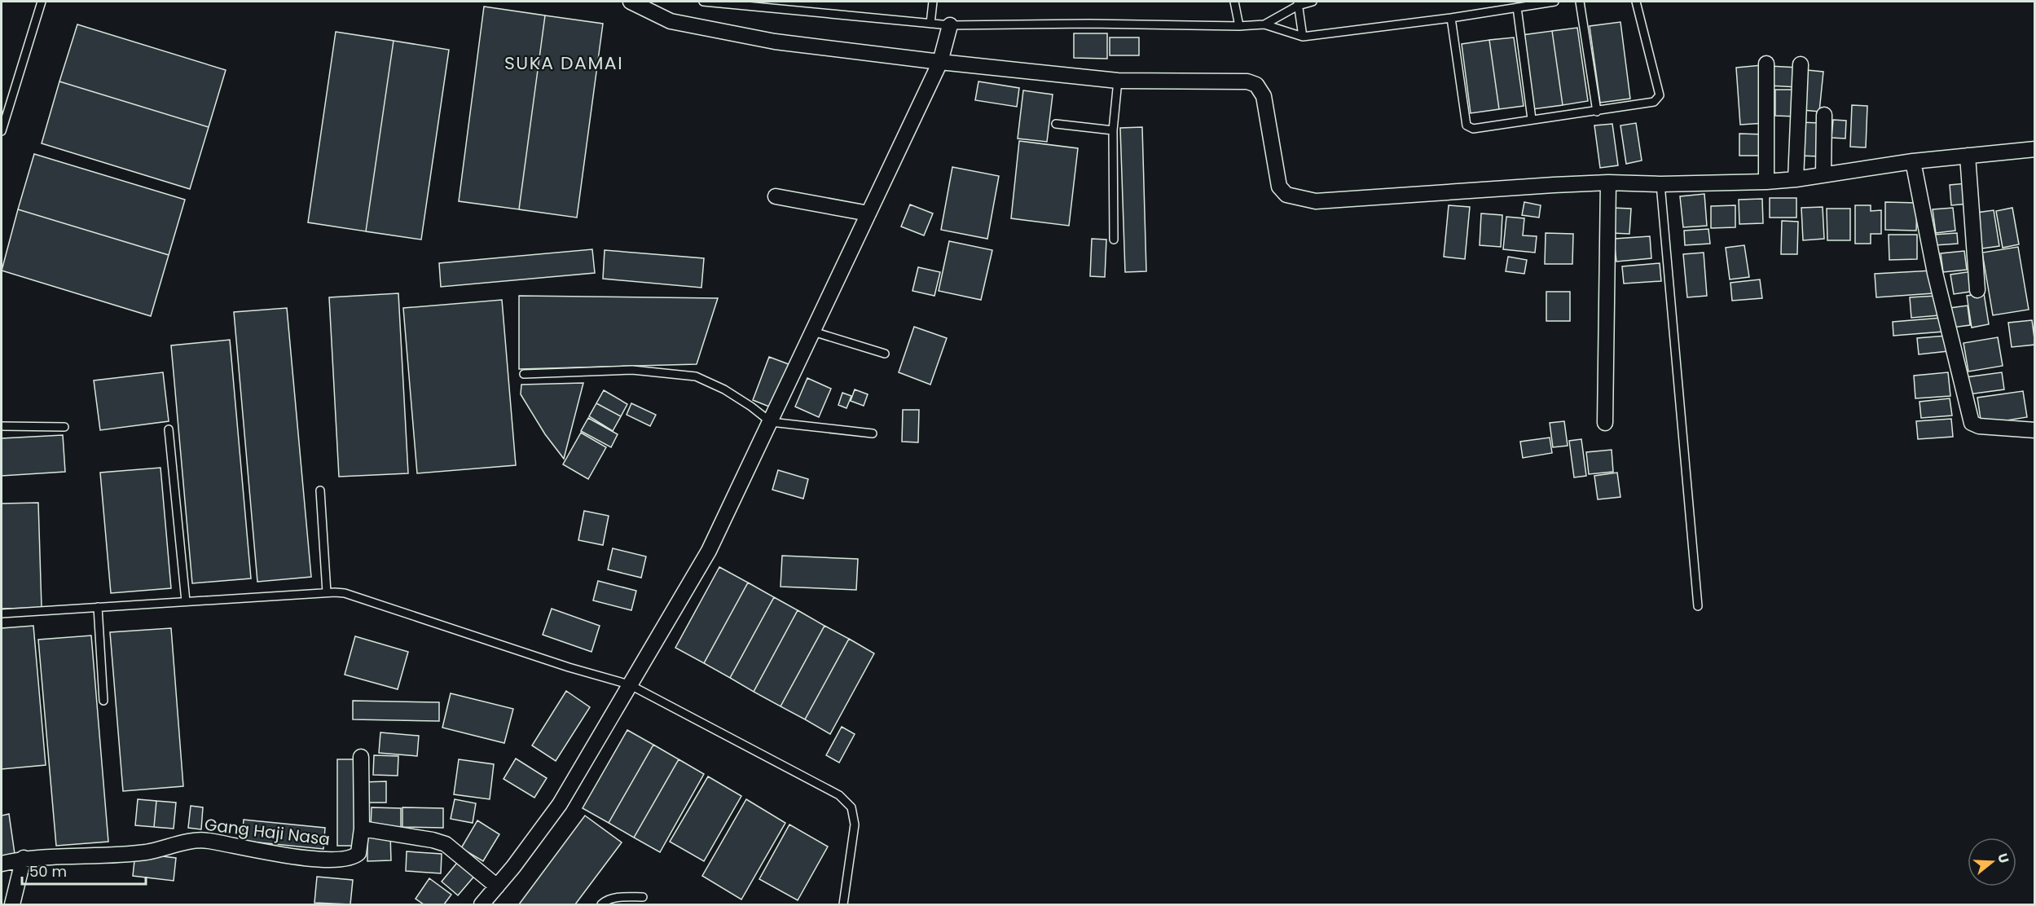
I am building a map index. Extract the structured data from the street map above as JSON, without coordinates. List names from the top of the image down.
{
  "streets": {
    "street": ["Gang Haji Nasa"]
  },
  "districts": ["SUKA DAMAI"],
  "scale_bar": "50 m",
  "north": "right"
}
